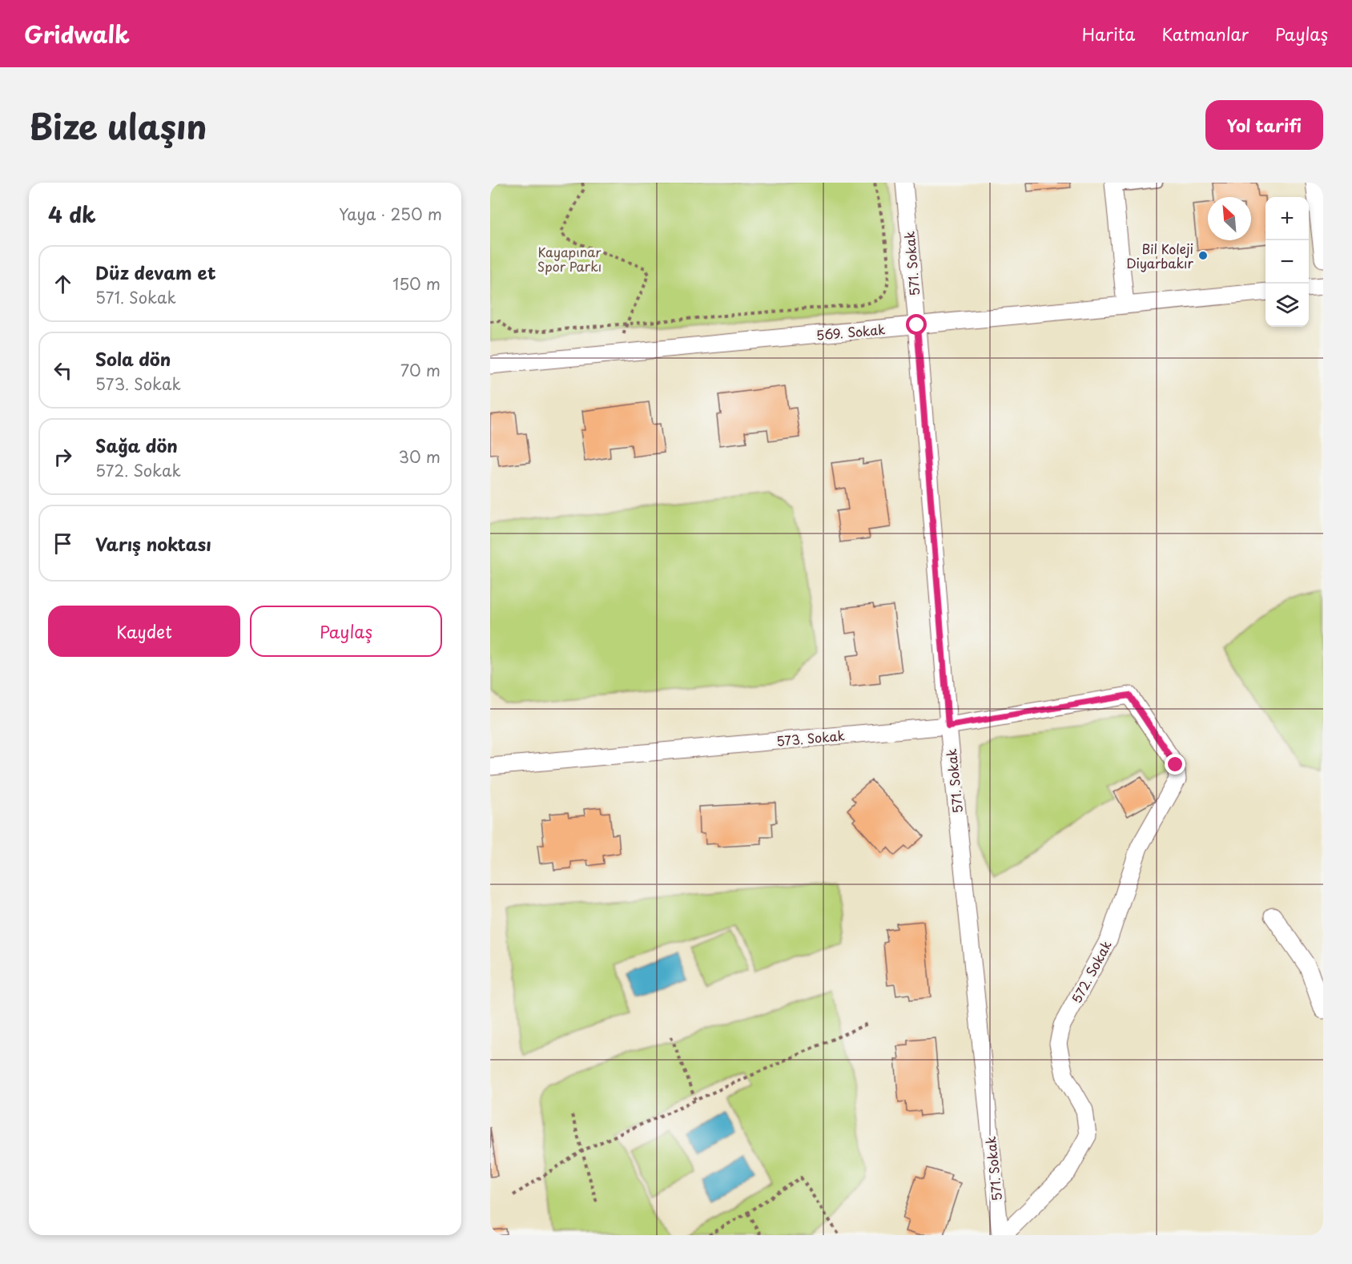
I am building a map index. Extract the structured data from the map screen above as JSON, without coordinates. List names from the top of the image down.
{
  "streets": {
    "street": [
      "571. Sokak",
      "569. Sokak",
      "573. Sokak",
      "572. Sokak"
    ]
  },
  "crossings": [
    ["571. Sokak", "569. Sokak"],
    ["571. Sokak", "573. Sokak"],
    ["571. Sokak", "572. Sokak"],
    ["573. Sokak", "572. Sokak"]
  ],
  "parks": ["Kayapınar Spor Parkı"],
  "places": ["Bil Koleji Diyarbakır"],
  "north": "top left",
  "page": {
    "header": "Gridwalk",
    "nav": ["Harita", "Katmanlar", "Paylaş"],
    "title": "Bize ulaşın",
    "buttons": [
      "Yol tarifi",
      ["Kaydet", "Paylaş"]
    ],
    "heading": ["4 dk", "Yaya · 250 m"],
    "map_buttons": ["+", "−"],
    "list": [
      ["Düz devam et", "571. Sokak", "150 m"],
      ["Sola dön", "573. Sokak", "70 m"],
      ["Sağa dön", "572. Sokak", "30 m"],
      "Varış noktası"
    ]
  }
}
